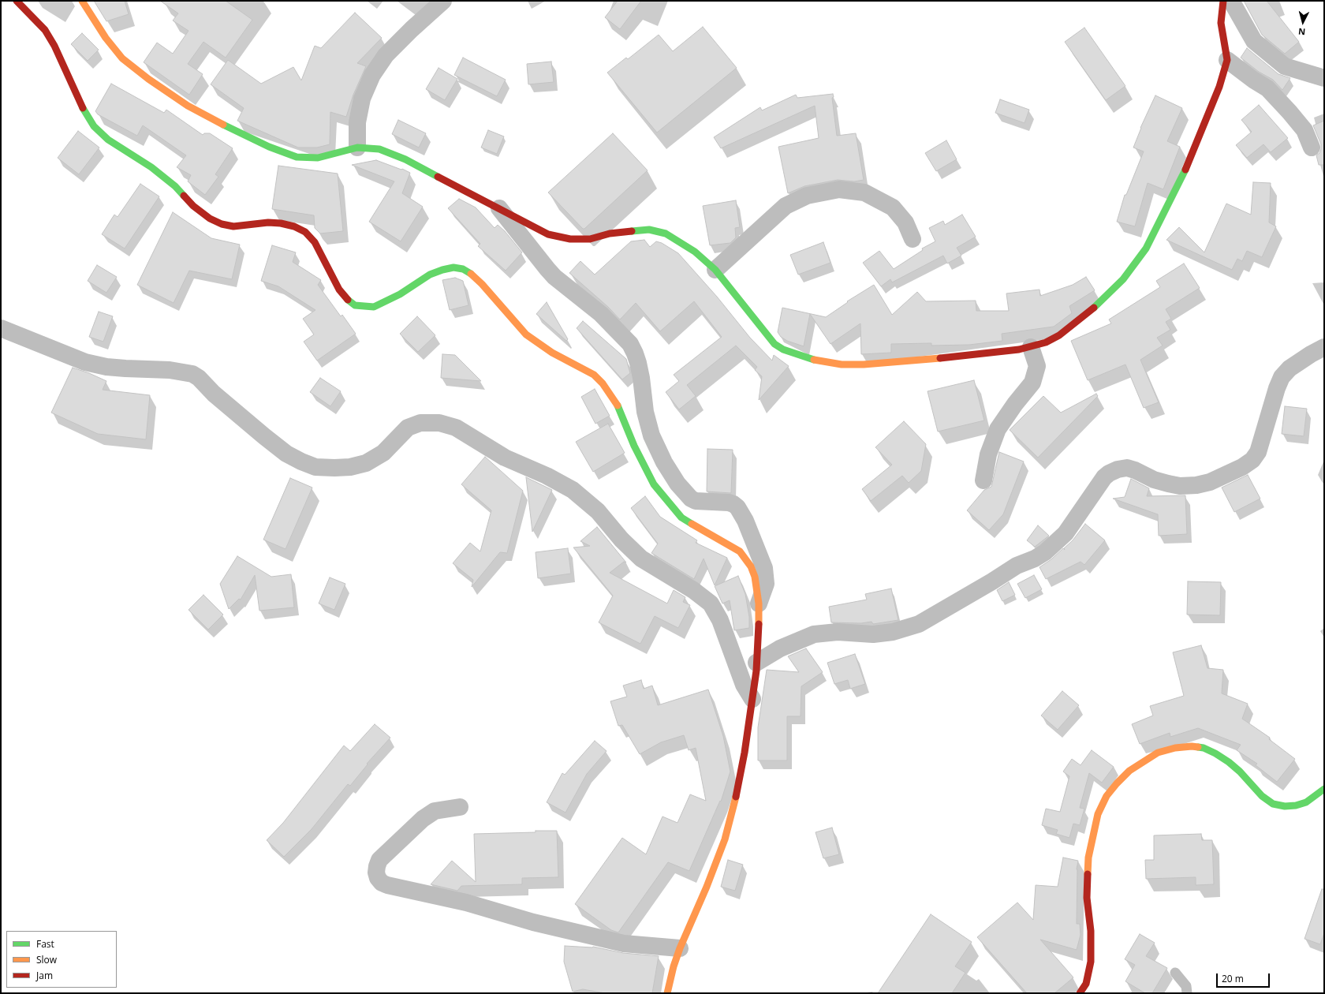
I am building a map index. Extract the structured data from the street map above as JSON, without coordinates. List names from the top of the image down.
{
  "legend": ["Fast", "Slow", "Jam"],
  "scale_bar": "20 m",
  "north": "bottom"
}
